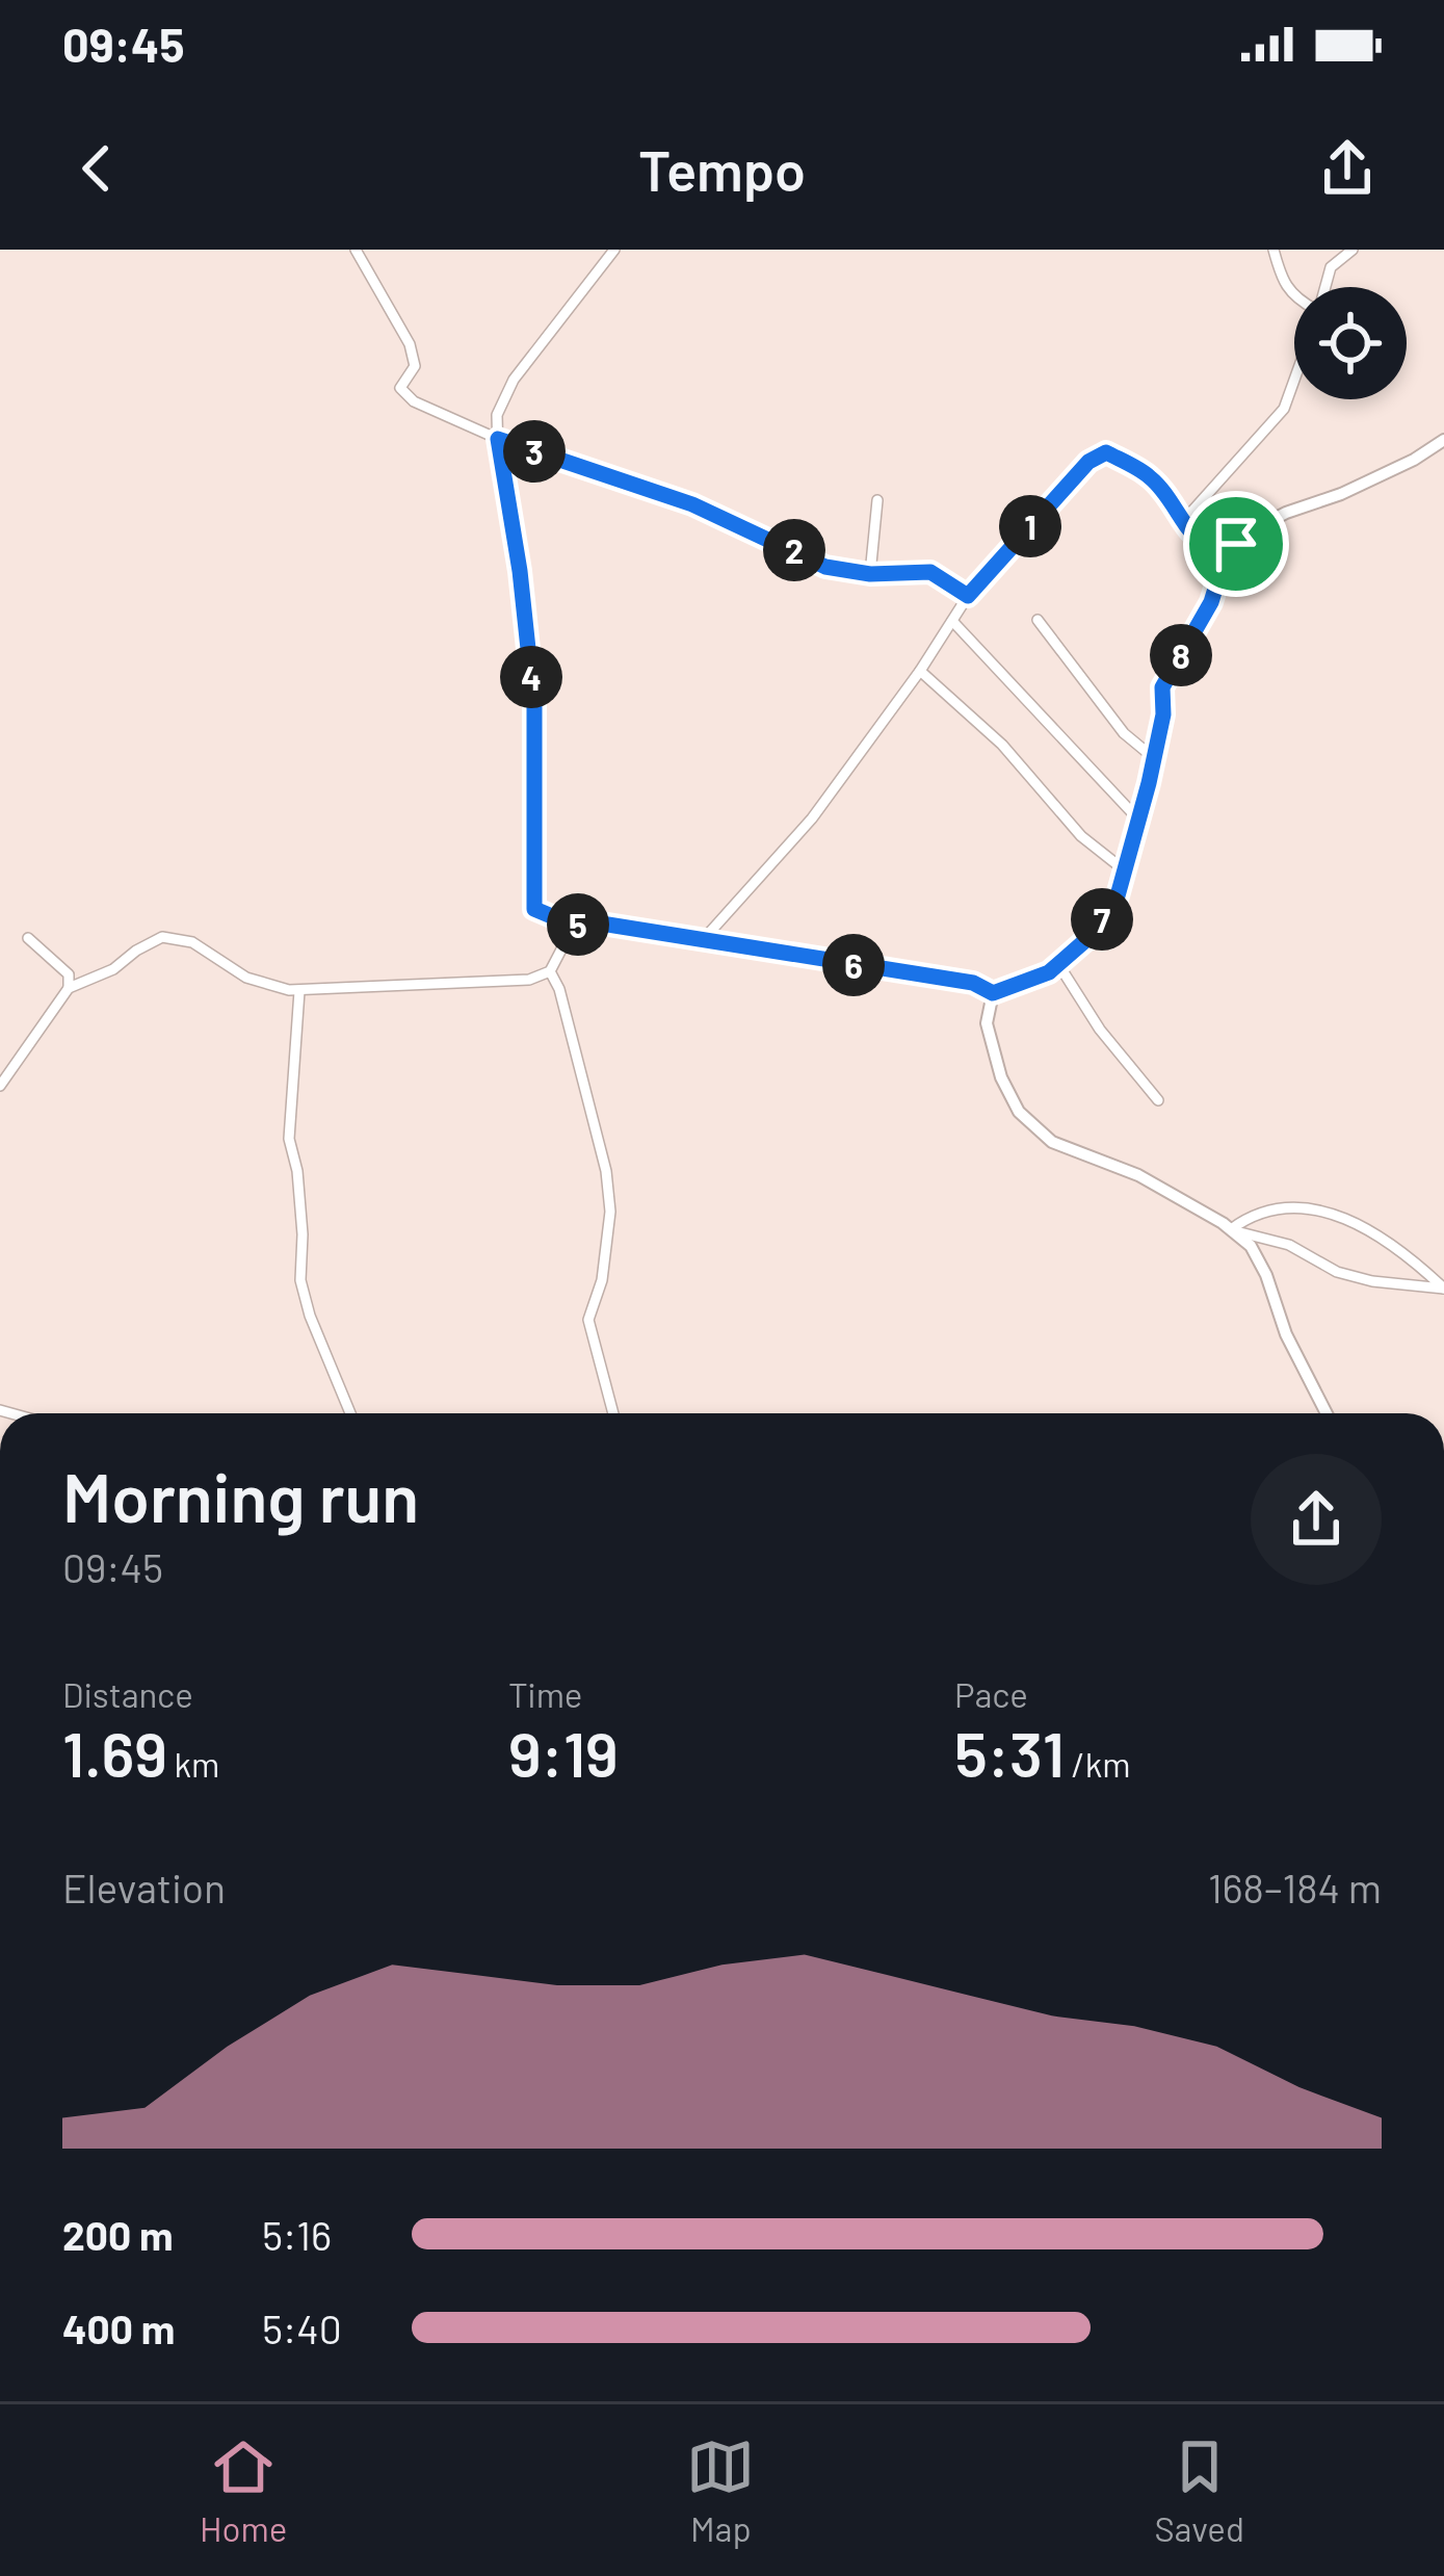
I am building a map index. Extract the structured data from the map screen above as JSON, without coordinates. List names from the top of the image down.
{
  "page": {
    "status": "09:45",
    "header": "Tempo",
    "pins": [
      "3",
      "1",
      "2",
      "8",
      "4",
      "7",
      "5",
      "6"
    ],
    "heading": ["Morning run", "09:45"],
    "stats": [
      ["Distance", "1.69 km"],
      ["Time", "9:19"],
      ["Pace", "5:31 /km"]
    ],
    "chart": ["Elevation", "168–184 m"],
    "list": [
      {
        "name": "200 m",
        "note": "5:16"
      },
      {
        "name": "400 m",
        "note": "5:40"
      }
    ],
    "tabs": ["Home", "Map", "Saved"]
  }
}
